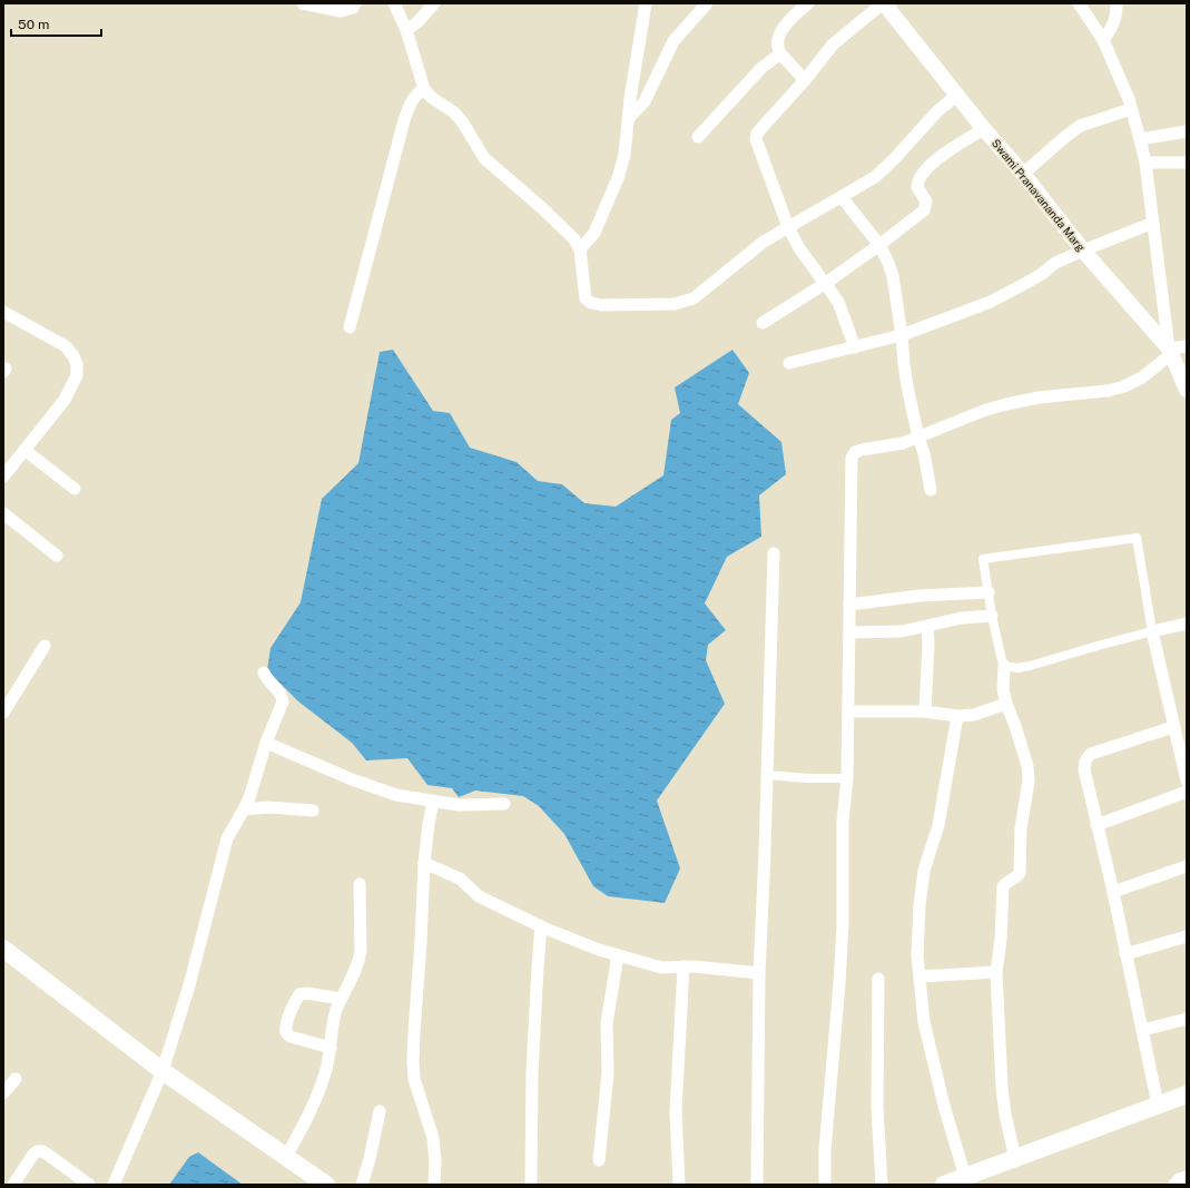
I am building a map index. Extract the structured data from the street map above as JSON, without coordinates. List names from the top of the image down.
{
  "streets": {
    "street": ["Swami Pranavananda Marg"]
  },
  "scale_bar": "50 m"
}
